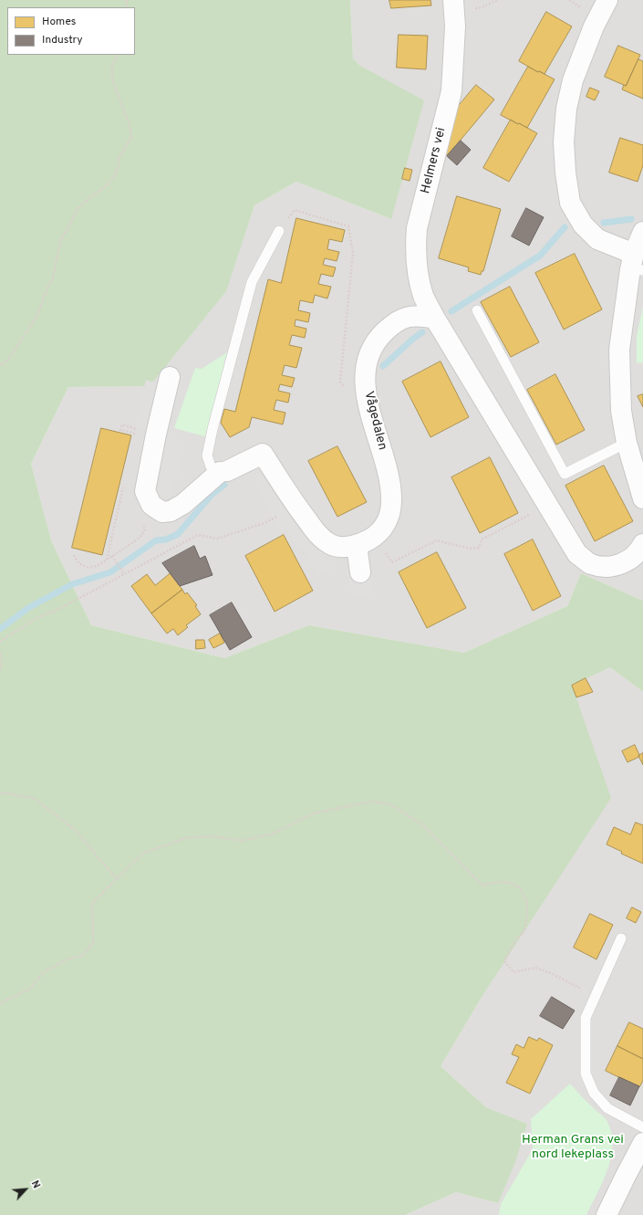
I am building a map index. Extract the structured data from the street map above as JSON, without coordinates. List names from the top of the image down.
{
  "streets": {
    "street": ["Helmers vei", "Vågedalen"]
  },
  "crossings": [
    ["Helmers vei", "Vågedalen"]
  ],
  "parks": ["Herman Grans vei nord lekeplass"],
  "legend": ["Homes", "Industry"],
  "north": "top right"
}
